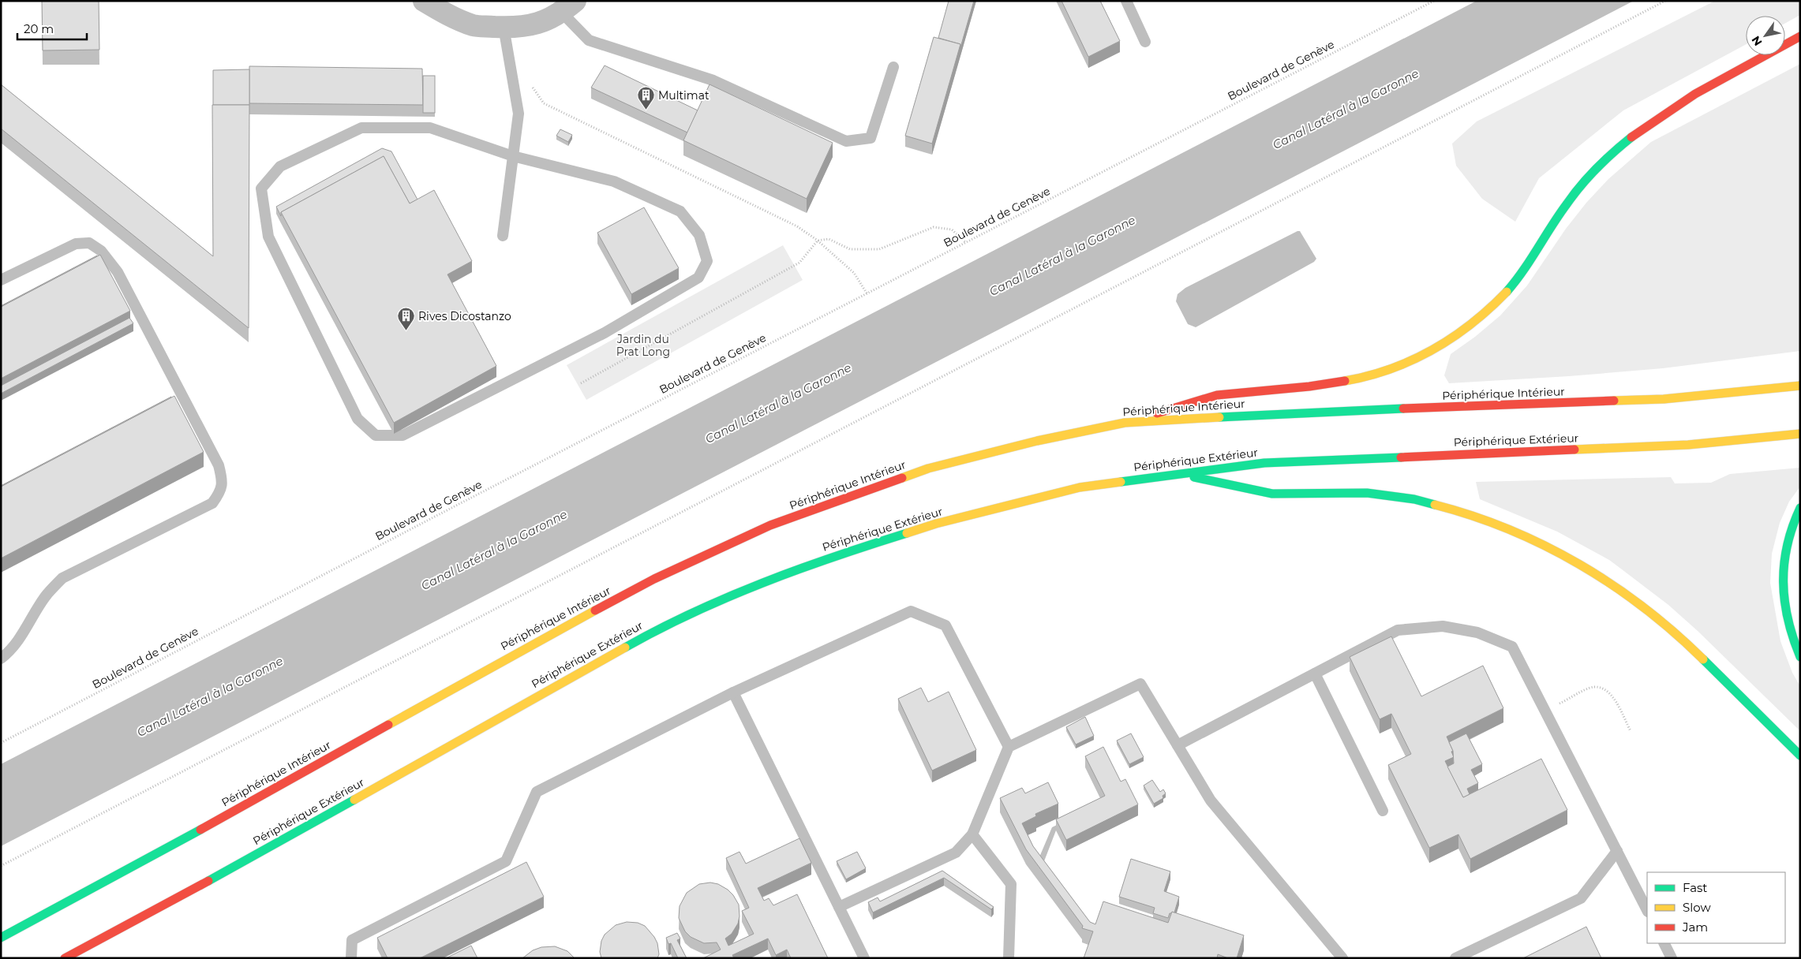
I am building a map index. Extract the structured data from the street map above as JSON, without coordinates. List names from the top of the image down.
{
  "streets": {
    "highway": ["Périphérique Intérieur", "Périphérique Extérieur"],
    "path": ["Boulevard de Genève"]
  },
  "water": ["Canal Latéral à la Garonne"],
  "parks": ["Jardin du Prat Long"],
  "places": {
    "building": ["Multimat", "Rives Dicostanzo"]
  },
  "legend": ["Fast", "Slow", "Jam"],
  "scale_bar": "20 m",
  "north": "bottom left"
}
